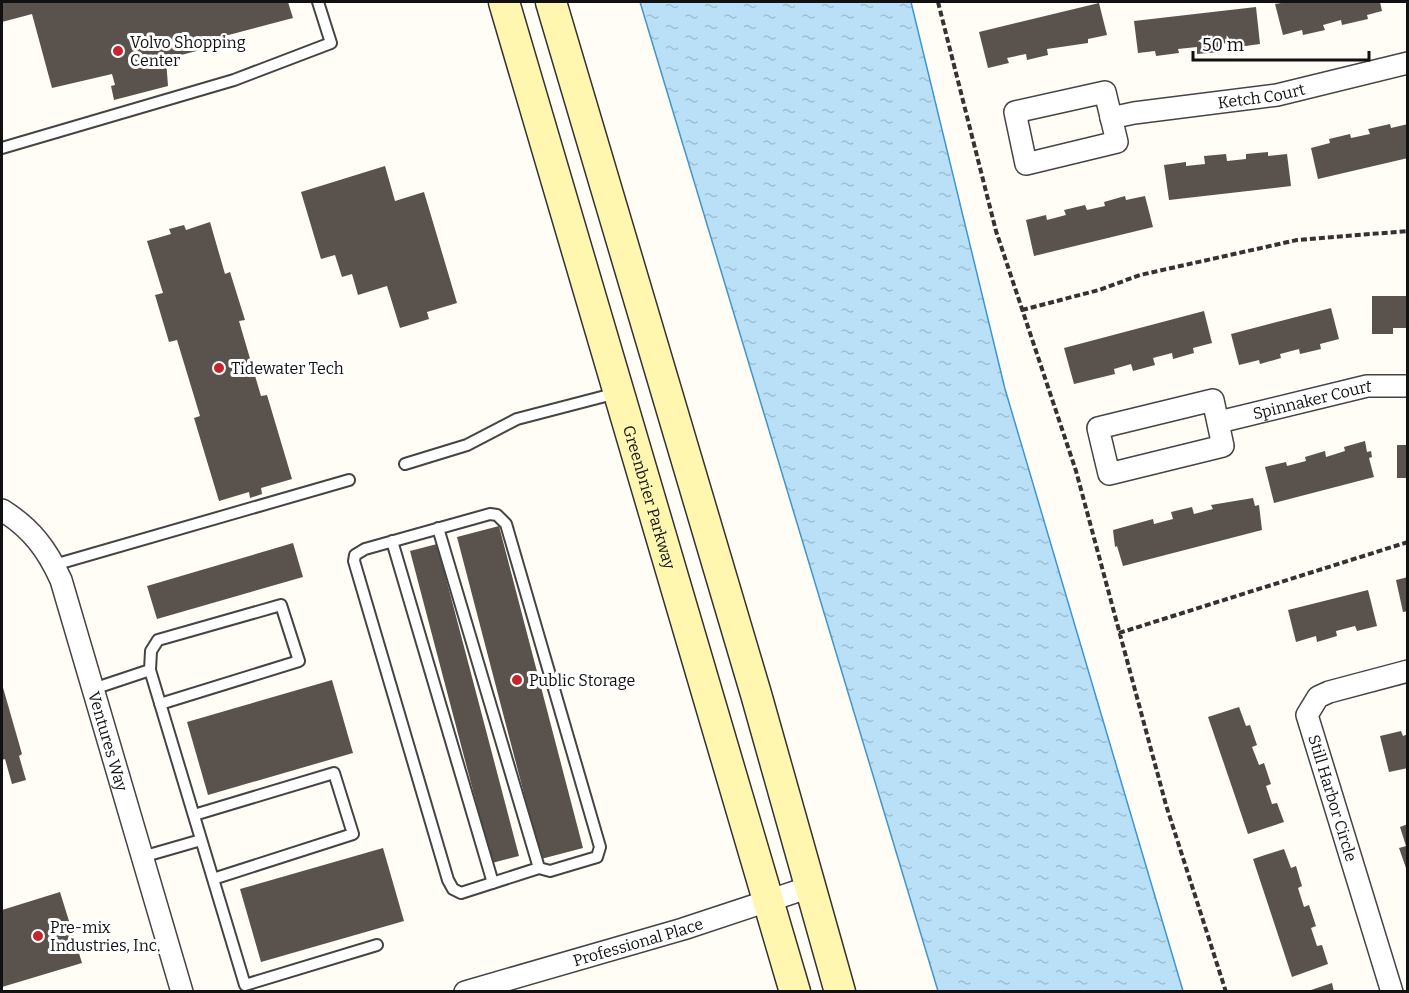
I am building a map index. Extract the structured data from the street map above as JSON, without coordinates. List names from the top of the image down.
{
  "streets": {
    "main road": ["Greenbrier Parkway"],
    "street": [
      "Ketch Court",
      "Spinnaker Court",
      "Ventures Way",
      "Still Harbor Circle",
      "Professional Place"
    ]
  },
  "crossings": [
    ["Greenbrier Parkway", "Professional Place"]
  ],
  "places": [
    "Volvo Shopping Center",
    "Tidewater Tech",
    "Public Storage",
    "Pre-mix Industries, Inc."
  ],
  "scale_bar": "50 m"
}
